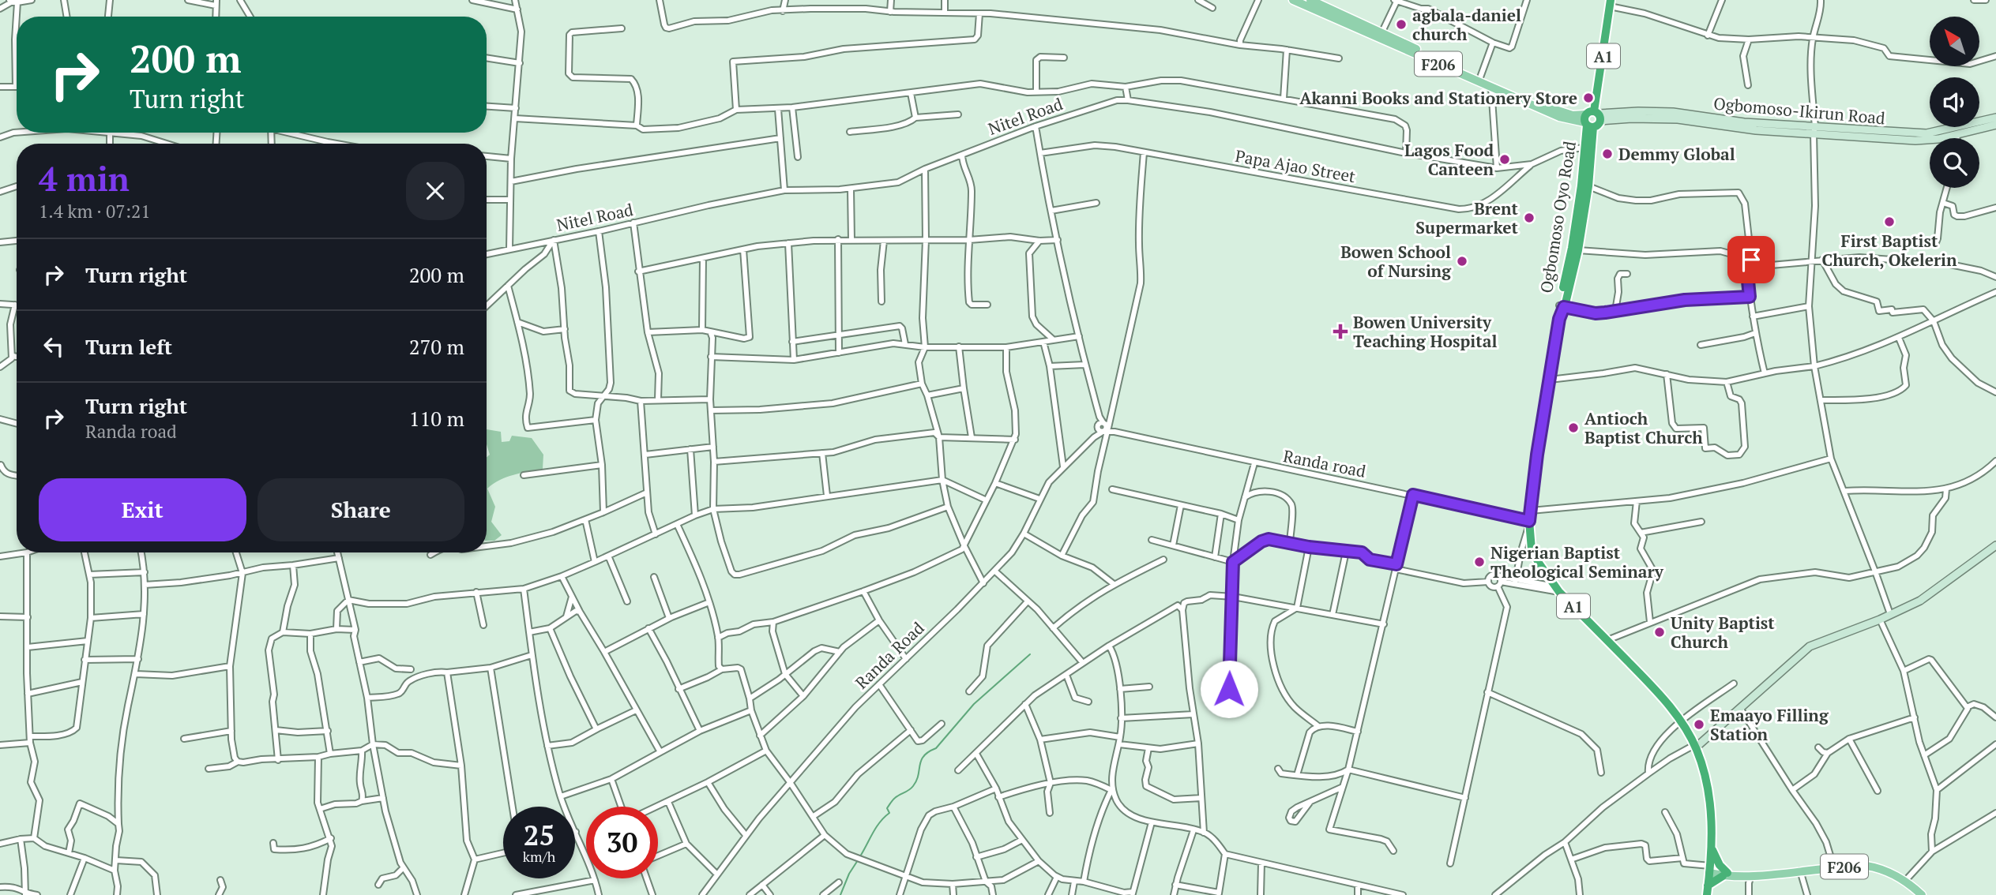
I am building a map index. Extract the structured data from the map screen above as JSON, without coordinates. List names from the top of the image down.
{
  "streets": {
    "highway": ["A1", "Ogbomoso Oyo Road"],
    "main road": ["F206", "Ogbomoso-Ikirun Road"],
    "street": [
      "Nitel Road",
      "Papa Ajao Street",
      "Randa road",
      "Randa Road"
    ]
  },
  "crossings": [
    ["A1", "F206"],
    ["A1", "Ogbomoso-Ikirun Road"],
    ["A1", "Ogbomoso Oyo Road"],
    ["F206", "Ogbomoso-Ikirun Road"],
    ["F206", "Ogbomoso Oyo Road"],
    ["Ogbomoso-Ikirun Road", "Ogbomoso Oyo Road"],
    ["Nitel Road", "Papa Ajao Street"],
    ["Nitel Road", "Ogbomoso Oyo Road"],
    ["Ogbomoso Oyo Road", "Randa road"],
    ["Randa road", "Randa Road"]
  ],
  "places": {
    "other": [
      "agbala-daniel church",
      "Akanni Books and Stationery Store",
      "Demmy Global",
      "Lagos Food Canteen",
      "Brent Supermarket",
      "First Baptist Church, Okelerin",
      "Bowen School of Nursing",
      "Antioch Baptist Church",
      "Nigerian Baptist Theological Seminary",
      "Unity Baptist Church",
      "Emaayo Filling Station"
    ],
    "health": ["Bowen University Teaching Hospital"]
  },
  "north": "top left",
  "page": {
    "turn": ["200 m", "Turn right"],
    "heading": ["4 min", "1.4 km · 07:21"],
    "list": [
      {
        "name": "Turn right",
        "value": "200 m"
      },
      {
        "name": "Turn left",
        "value": "270 m"
      },
      {
        "name": "Turn right",
        "note": "Randa road",
        "value": "110 m"
      }
    ],
    "buttons": ["Exit", "Share"],
    "speed": "25 km/h",
    "limit": "30"
  }
}
